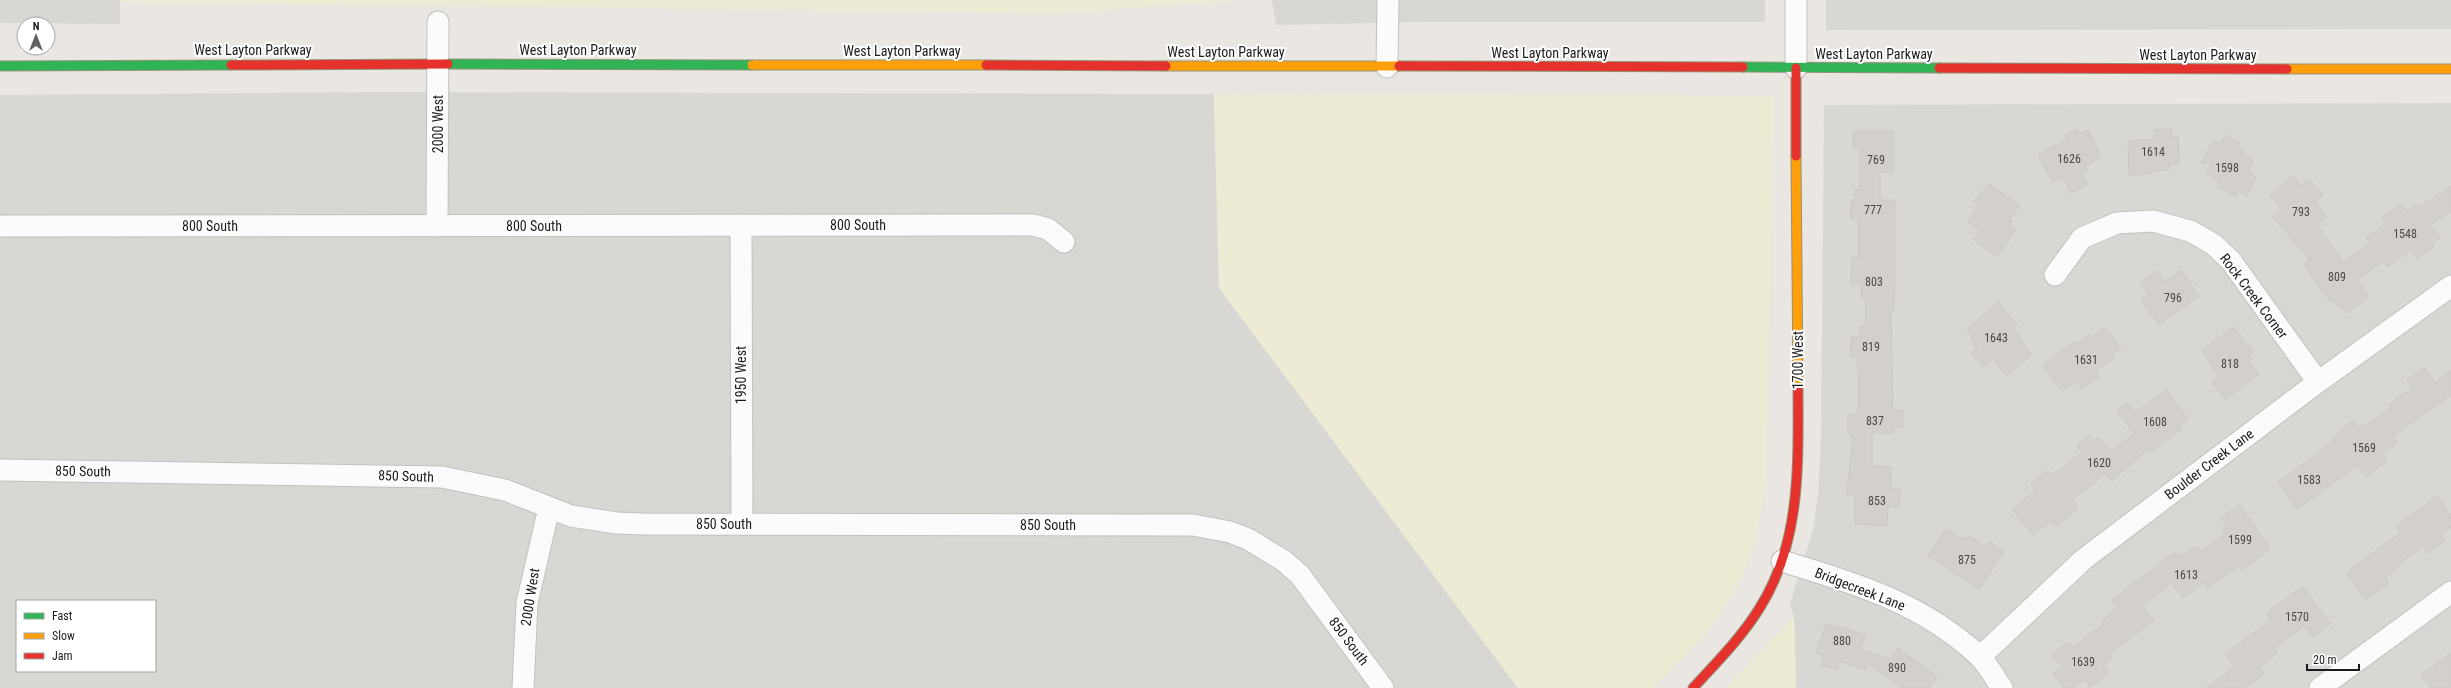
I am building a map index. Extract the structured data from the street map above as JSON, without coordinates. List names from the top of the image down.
{
  "streets": {
    "main road": ["West Layton Parkway", "1700 West"],
    "street": [
      "2000 West",
      "800 South",
      "Rock Creek Corner",
      "1950 West",
      "Boulder Creek Lane",
      "850 South",
      "Bridgecreek Lane"
    ]
  },
  "crossings": [
    ["West Layton Parkway", "2000 West"],
    ["West Layton Parkway", "1700 West"],
    ["2000 West", "800 South"],
    ["2000 West", "850 South"],
    ["800 South", "1950 West"],
    ["Rock Creek Corner", "Boulder Creek Lane"],
    ["1700 West", "Bridgecreek Lane"],
    ["1950 West", "850 South"],
    ["Boulder Creek Lane", "Bridgecreek Lane"]
  ],
  "house_numbers": [
    "1614",
    "1626",
    "769",
    "1598",
    "777",
    "793",
    "1548",
    "809",
    "803",
    "796",
    "1643",
    "819",
    "1631",
    "818",
    "837",
    "1608",
    "1569",
    "1620",
    "1583",
    "853",
    "1599",
    "875",
    "1613",
    "1570",
    "880",
    "1639",
    "890"
  ],
  "legend": ["Fast", "Slow", "Jam"],
  "scale_bar": "20 m",
  "north": "top"
}
